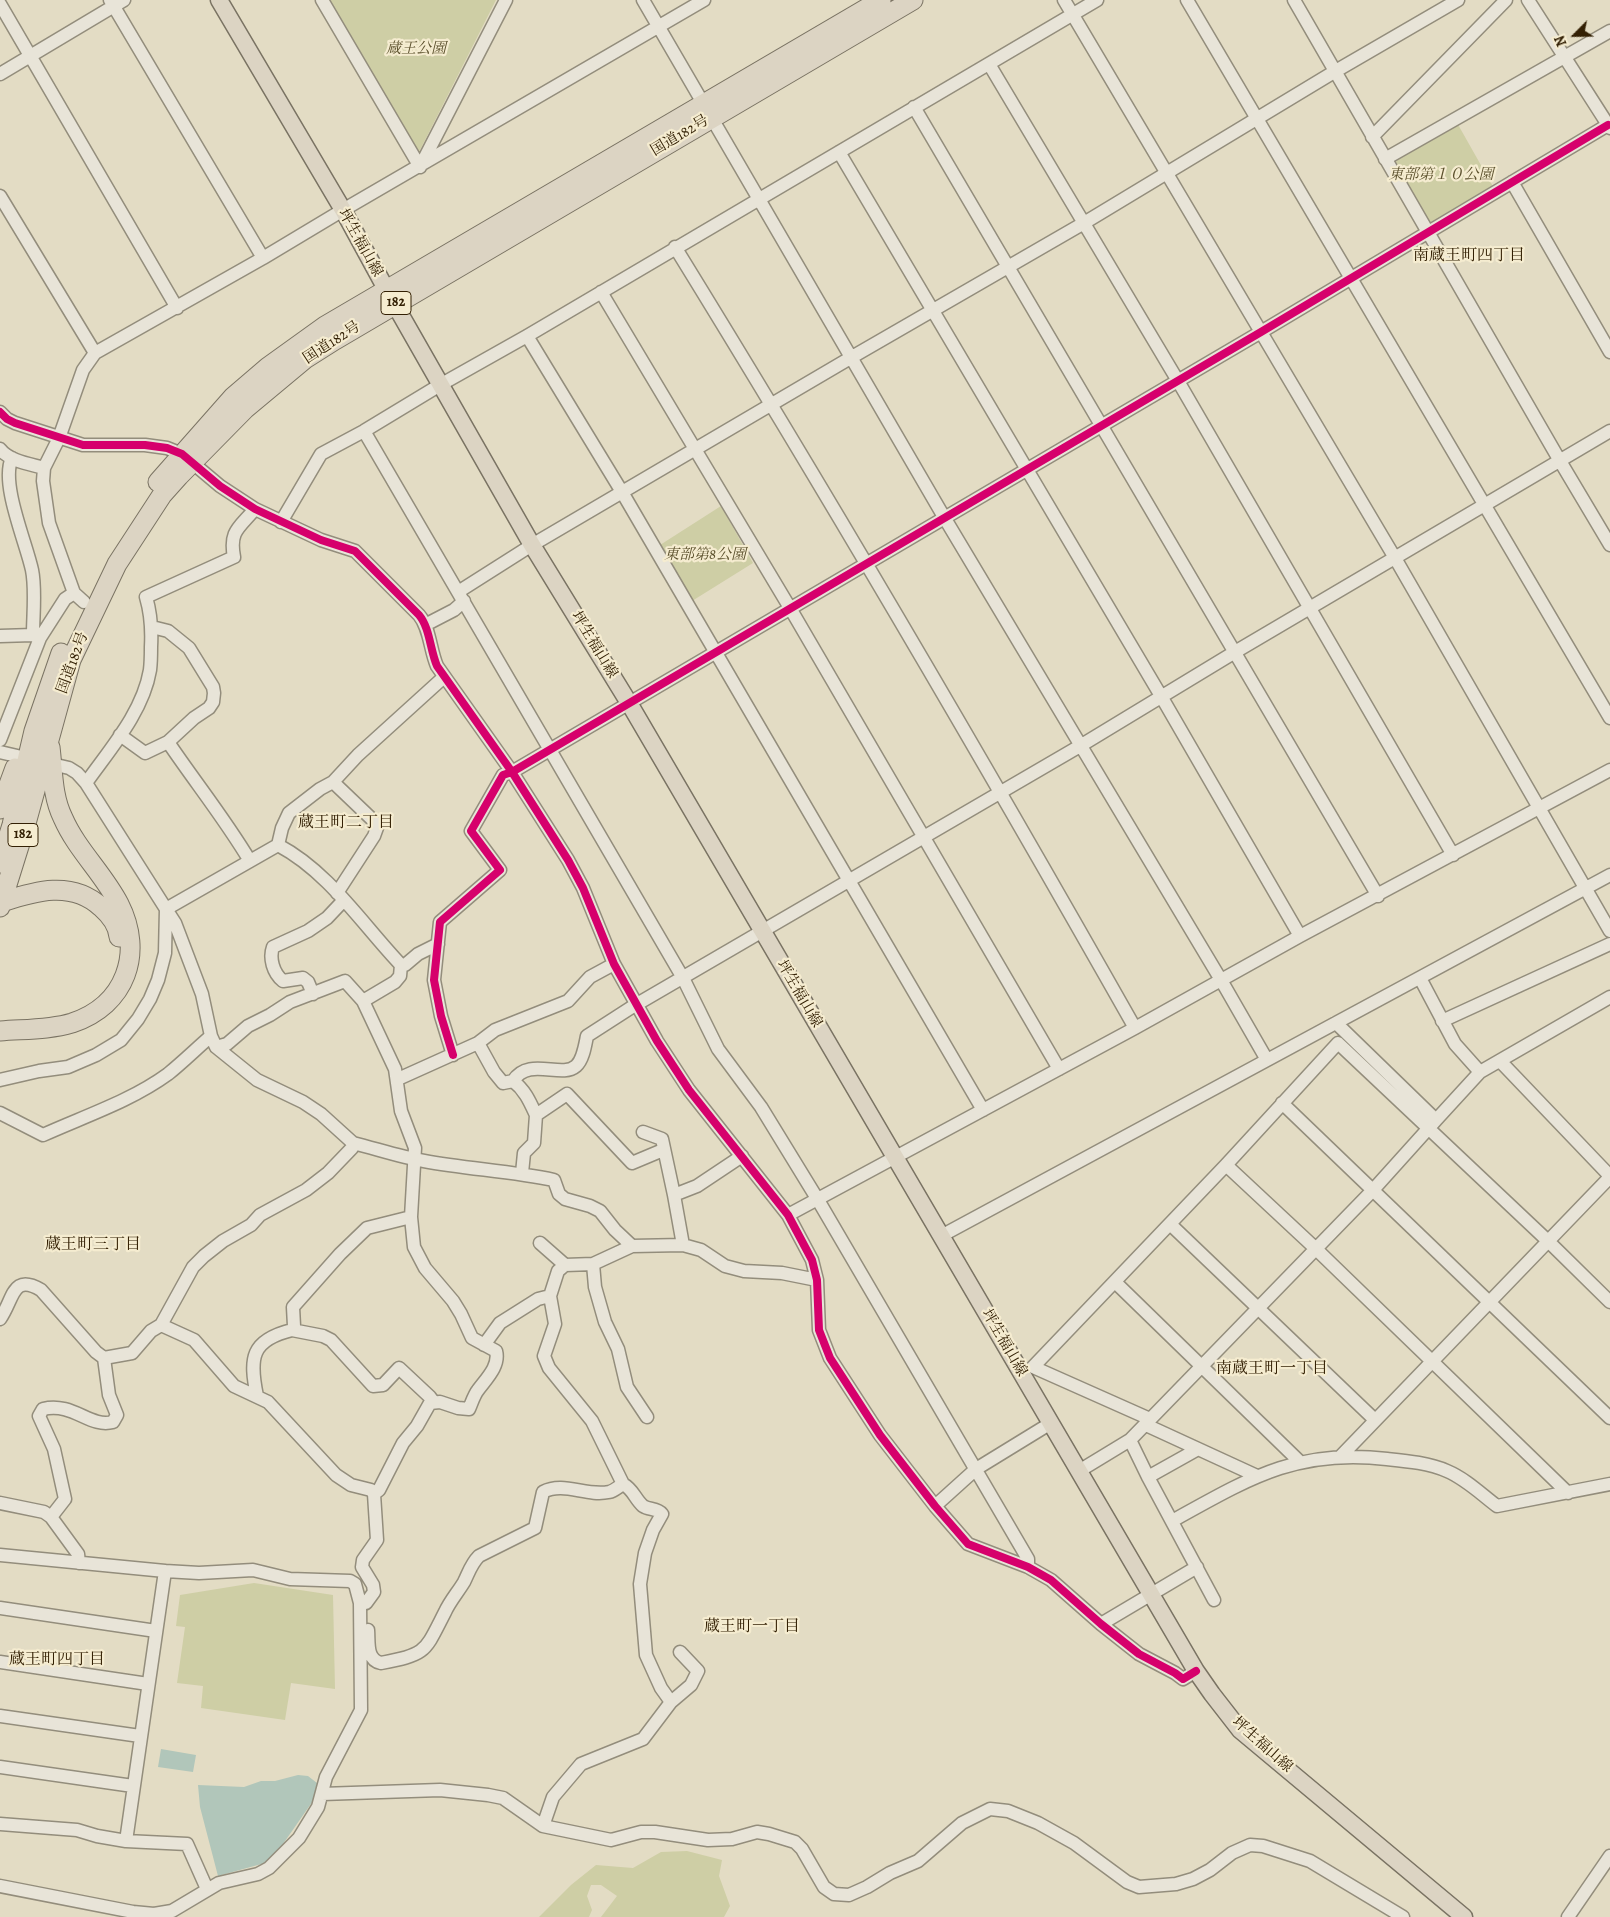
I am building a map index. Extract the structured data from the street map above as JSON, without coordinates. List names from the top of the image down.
{
  "streets": {
    "highway": ["国道182号", "182"],
    "main road": ["坪生福山線"]
  },
  "crossings": [
    ["国道182号", "坪生福山線"]
  ],
  "districts": [
    "南蔵王町四丁目",
    "蔵王町二丁目",
    "蔵王町三丁目",
    "南蔵王町一丁目",
    "蔵王町一丁目",
    "蔵王町四丁目"
  ],
  "parks": ["蔵王公園", "東部第１０公園", "東部第8公園"],
  "north": "bottom left"
}
